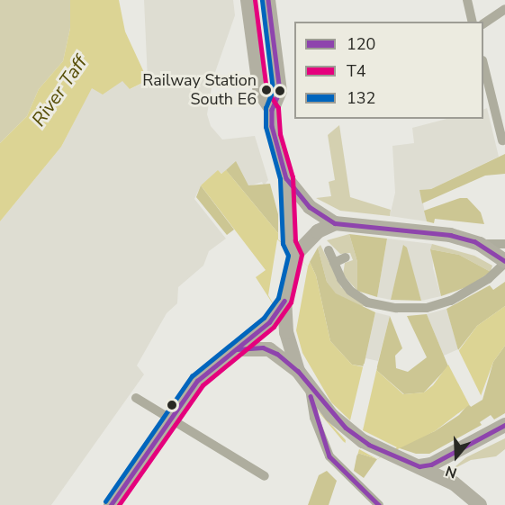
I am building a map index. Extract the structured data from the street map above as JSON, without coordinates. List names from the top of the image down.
{
  "water": ["River Taff"],
  "places": ["Railway Station South E6"],
  "lines": ["transit line 120", "transit line T4", "transit line 132"],
  "legend": ["120", "T4", "132"],
  "north": "bottom"
}
